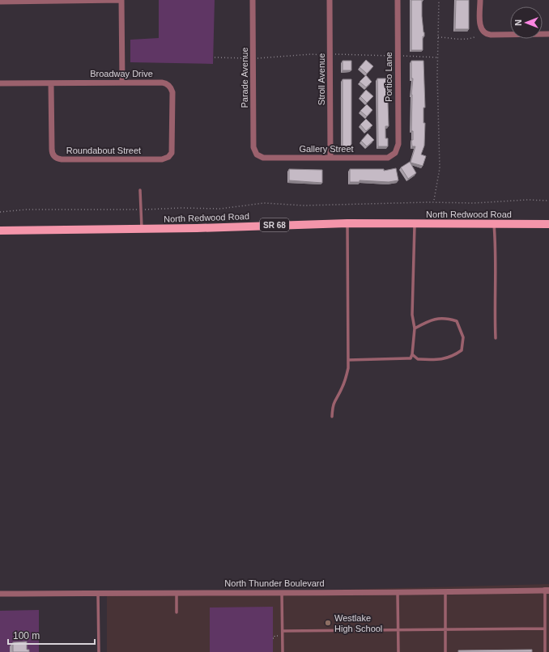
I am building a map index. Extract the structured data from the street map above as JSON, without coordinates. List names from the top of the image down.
{
  "streets": {
    "main road": ["North Redwood Road", "SR 68"],
    "street": [
      "Broadway Drive",
      "Portico Lane",
      "Parade Avenue",
      "Stroll Avenue",
      "Gallery Street",
      "Roundabout Street",
      "North Thunder Boulevard"
    ]
  },
  "crossings": [
    ["Broadway Drive", "Roundabout Street"],
    ["Portico Lane", "Gallery Street"],
    ["Parade Avenue", "Gallery Street"],
    ["Stroll Avenue", "Gallery Street"]
  ],
  "places": ["Westlake High School"],
  "scale_bar": "100 m",
  "north": "left"
}
